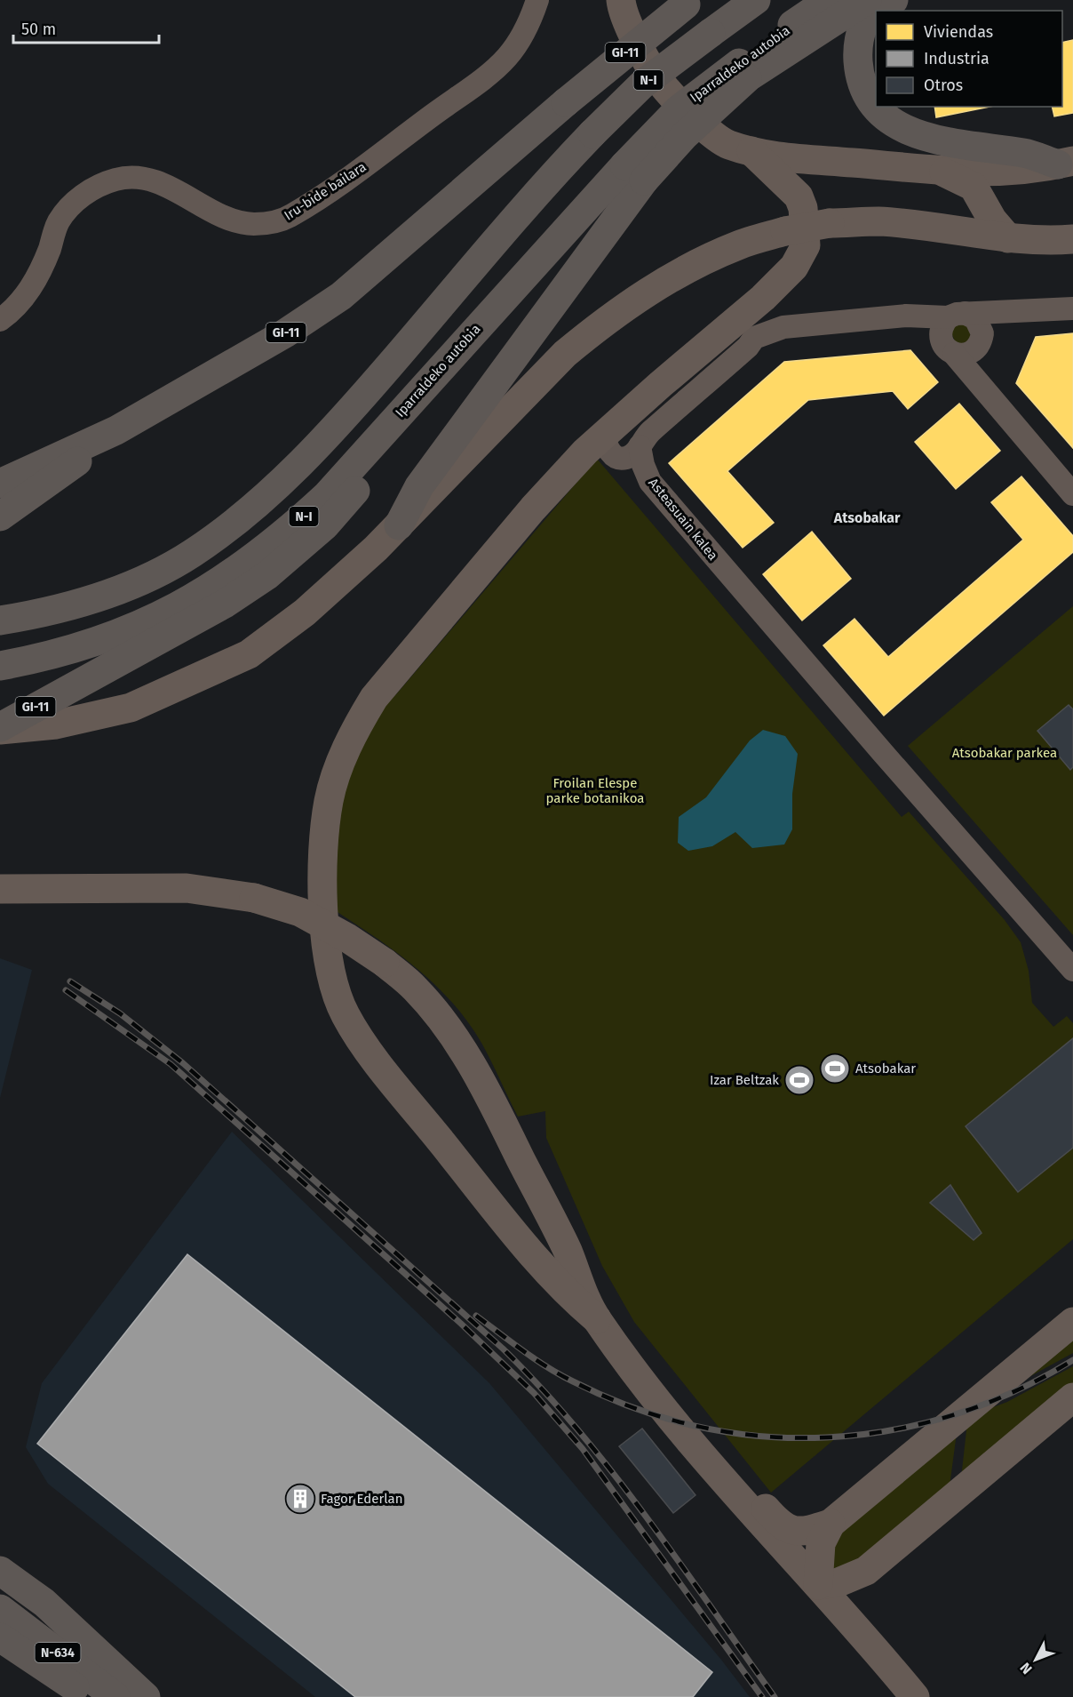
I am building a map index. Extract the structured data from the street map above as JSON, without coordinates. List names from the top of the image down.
{
  "streets": {
    "highway": [
      "GI-11",
      "Iparraldeko autobia",
      "N-I",
      "N-634"
    ],
    "street": ["Iru-bide bailara", "Asteasuain kalea"]
  },
  "crossings": [
    ["GI-11", "Iparraldeko autobia"]
  ],
  "districts": ["Atsobakar"],
  "parks": ["Atsobakar parkea", "Froilan Elespe parke botanikoa"],
  "places": {
    "sports": ["Atsobakar", "Izar Beltzak"],
    "building": ["Fagor Ederlan"]
  },
  "legend": ["Viviendas", "Industria", "Otros"],
  "scale_bar": "50 m",
  "north": "bottom left"
}
